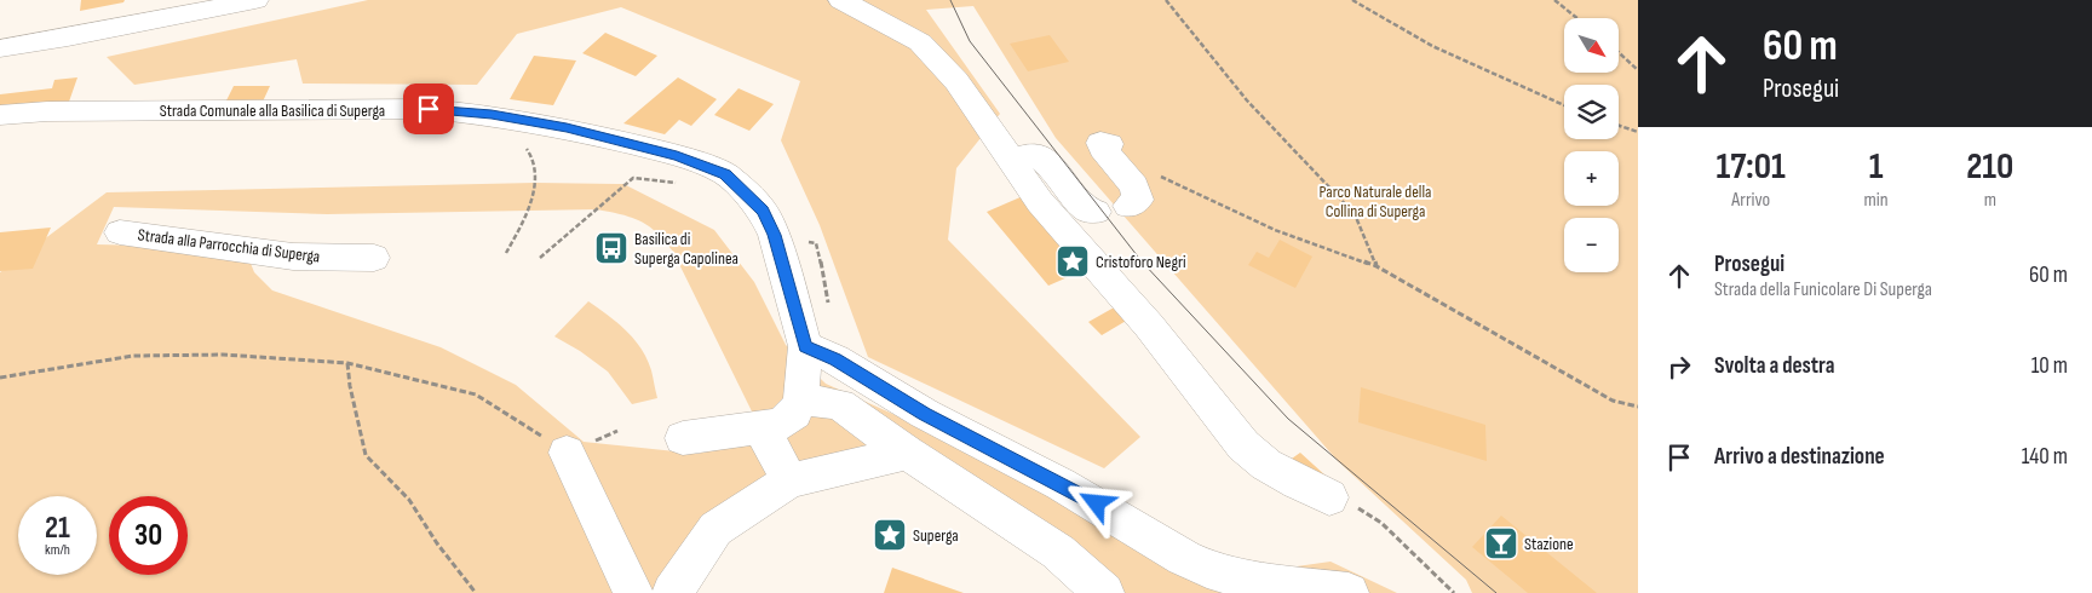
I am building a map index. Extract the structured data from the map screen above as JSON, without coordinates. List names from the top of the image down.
{
  "streets": {
    "street": ["Strada Comunale alla Basilica di Superga", "Strada alla Parrocchia di Superga"]
  },
  "parks": ["Parco Naturale della Collina di Superga"],
  "places": {
    "bus stop": ["Basilica di Superga Capolinea"],
    "place": ["Cristoforo Negri", "Superga"],
    "bar": ["Stazione"]
  },
  "north": "bottom right",
  "page": {
    "turn": ["60 m", "Prosegui"],
    "map_buttons": ["+", "−"],
    "eta": [
      "17:01",
      "Arrivo",
      "1",
      "min",
      "210",
      "m"
    ],
    "list": [
      {
        "name": "Prosegui",
        "note": "Strada della Funicolare Di Superga",
        "value": "60 m"
      },
      {
        "name": "Svolta a destra",
        "value": "10 m"
      },
      {
        "name": "Arrivo a destinazione",
        "value": "140 m"
      }
    ],
    "speed": "21 km/h",
    "limit": "30"
  }
}
